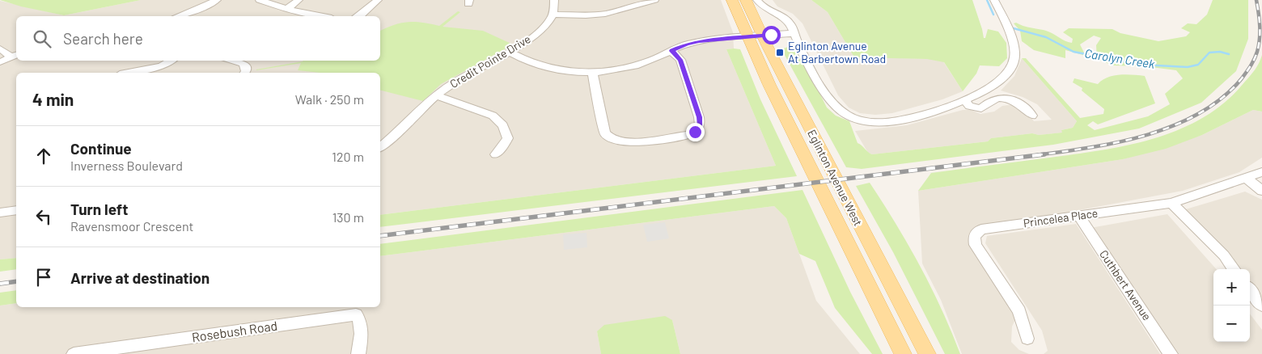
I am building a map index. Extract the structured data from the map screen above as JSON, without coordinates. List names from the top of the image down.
{
  "streets": {
    "main road": ["Eglinton Avenue West"],
    "street": [
      "Credit Pointe Drive",
      "Princelea Place",
      "Cuthbert Avenue",
      "Rosebush Road"
    ]
  },
  "crossings": [
    ["Princelea Place", "Cuthbert Avenue"]
  ],
  "water": ["Carolyn Creek"],
  "places": {
    "transit": ["Eglinton Avenue At Barbertown Road"]
  },
  "page": {
    "search": "Search here",
    "heading": ["4 min", "Walk · 250 m"],
    "list": [
      ["Continue", "Inverness Boulevard", "120 m"],
      ["Turn left", "Ravensmoor Crescent", "130 m"],
      "Arrive at destination"
    ],
    "map_buttons": ["+", "−"]
  }
}
